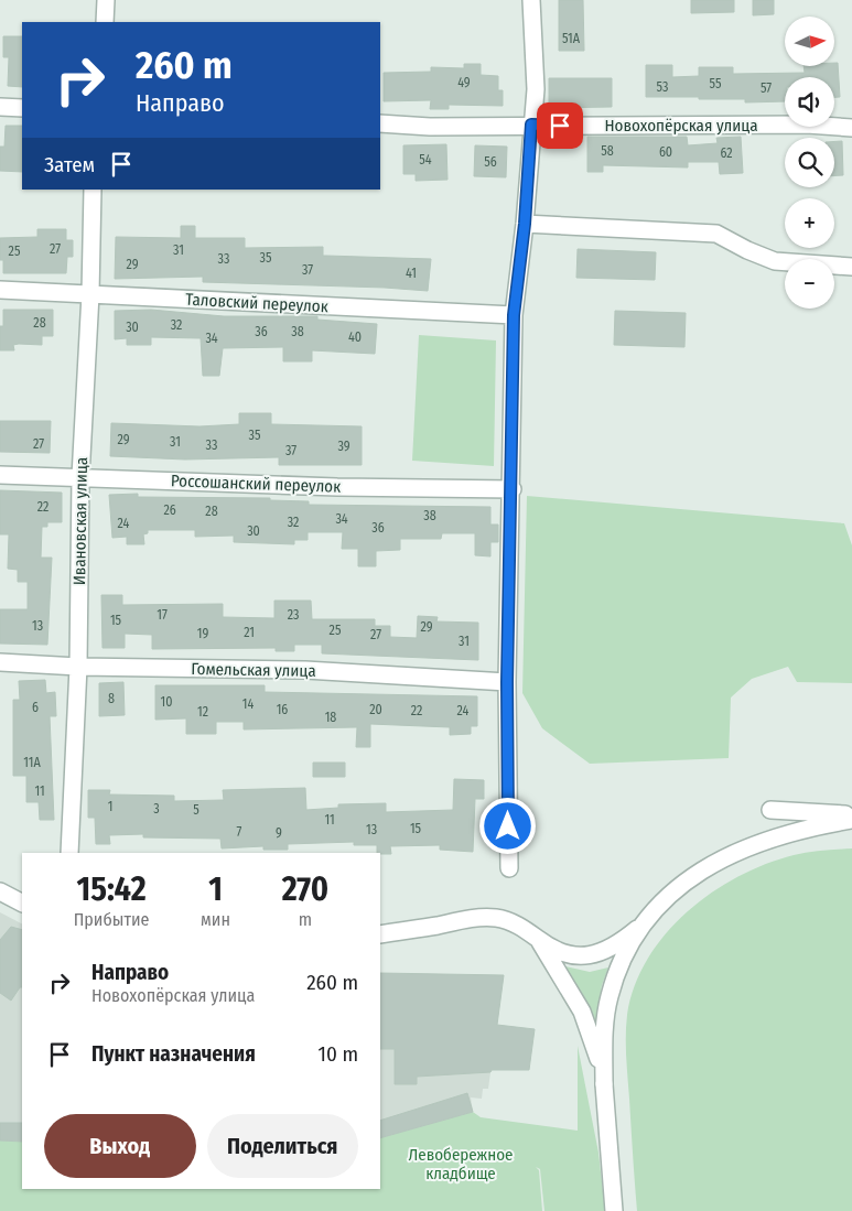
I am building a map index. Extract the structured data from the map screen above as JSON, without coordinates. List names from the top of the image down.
{
  "streets": {
    "street": [
      "Новохопёрская улица",
      "Таловский переулок",
      "Россошанский переулок",
      "Ивановская улица",
      "Гомельская улица"
    ]
  },
  "crossings": [
    ["Таловский переулок", "Ивановская улица"],
    ["Россошанский переулок", "Ивановская улица"],
    ["Ивановская улица", "Гомельская улица"]
  ],
  "parks": ["Левобережное кладбище"],
  "house_numbers": [
    "51А",
    "49",
    "55",
    "53",
    "57",
    "58",
    "60",
    "62",
    "54",
    "56",
    "27",
    "31",
    "25",
    "35",
    "33",
    "29",
    "37",
    "41",
    "28",
    "32",
    "30",
    "36",
    "38",
    "40",
    "34",
    "35",
    "29",
    "31",
    "27",
    "33",
    "39",
    "37",
    "22",
    "26",
    "28",
    "38",
    "34",
    "32",
    "24",
    "36",
    "30",
    "17",
    "23",
    "15",
    "13",
    "29",
    "25",
    "21",
    "19",
    "27",
    "31",
    "8",
    "10",
    "14",
    "6",
    "16",
    "20",
    "22",
    "24",
    "12",
    "18",
    "11А",
    "11",
    "1",
    "3",
    "5",
    "11",
    "15",
    "13",
    "7",
    "9"
  ],
  "north": "right",
  "page": {
    "map_buttons": ["+", "−"],
    "turn": ["260 m", "Направо"],
    "then": "Затем",
    "eta": [
      "15:42",
      "Прибытие",
      "1",
      "мин",
      "270",
      "m"
    ],
    "list": [
      {
        "name": "Направо",
        "note": "Новохопёрская улица",
        "value": "260 m"
      },
      {
        "name": "Пункт назначения",
        "value": "10 m"
      }
    ],
    "buttons": ["Выход", "Поделиться"]
  }
}
